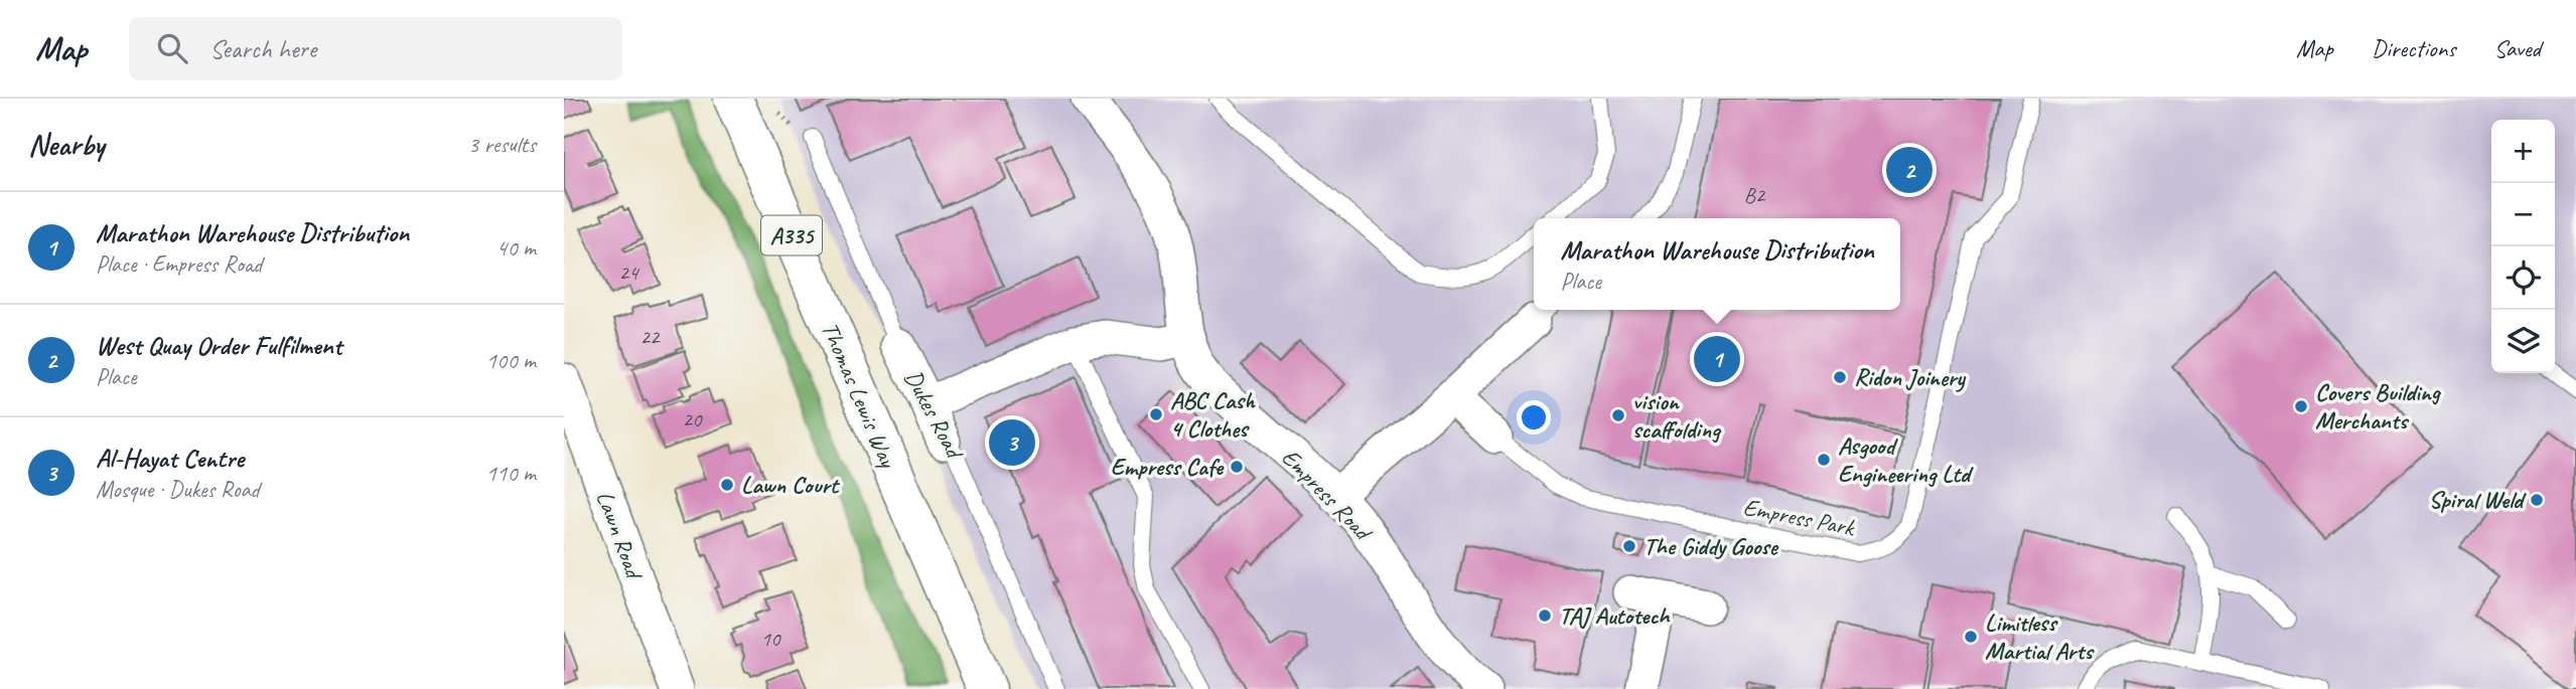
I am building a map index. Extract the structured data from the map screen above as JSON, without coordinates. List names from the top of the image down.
{
  "streets": {
    "main road": ["A335", "Thomas Lewis Way"],
    "street": ["Dukes Road", "Empress Road", "Lawn Road"],
    "lane": ["Empress Park"]
  },
  "places": [
    "Ridon Joinery",
    "Covers Building Merchants",
    "ABC Cash 4 Clothes",
    "vision scaffolding",
    "Asgood Engineering Ltd",
    "Empress Cafe",
    "Lawn Court",
    "Spiral Weld",
    "The Giddy Goose",
    "TAJ Autotech",
    "Limitless Martial Arts"
  ],
  "house_numbers": [
    "B2",
    "24",
    "22",
    "20",
    "10"
  ],
  "page": {
    "header": "Map",
    "search": "Search here",
    "nav": ["Map", "Directions", "Saved"],
    "heading": ["Nearby", "3 results"],
    "map_buttons": ["+", "−"],
    "pins": ["2", "1", "3"],
    "list": [
      {
        "mark": "1",
        "name": "Marathon Warehouse Distribution",
        "note": "Place · Empress Road",
        "value": "40 m"
      },
      {
        "mark": "2",
        "name": "West Quay Order Fulfilment",
        "note": "Place",
        "value": "100 m"
      },
      {
        "mark": "3",
        "name": "Al-Hayat Centre",
        "note": "Mosque · Dukes Road",
        "value": "110 m"
      }
    ],
    "popup": ["Marathon Warehouse Distribution", "Place"]
  }
}
